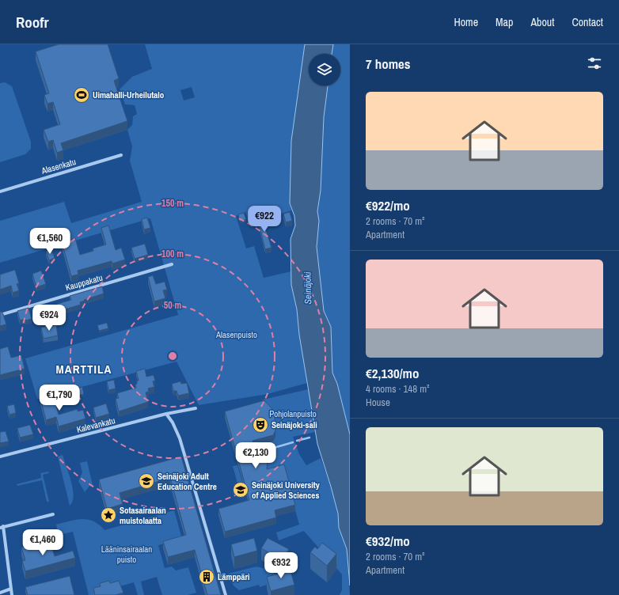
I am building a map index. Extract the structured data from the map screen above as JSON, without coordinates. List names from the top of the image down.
{
  "streets": {
    "street": ["Alasenkatu", "Kauppakatu", "Kalevankatu"]
  },
  "districts": ["MARTTILA"],
  "water": ["Seinäjoki"],
  "parks": ["Alasenpuisto", "Pohjolanpuisto", "Lääninsairaalan puisto"],
  "places": {
    "sports": ["Uimahalli-Urheilutalo"],
    "theatre": ["Seinäjoki-sali"],
    "school or university": ["Seinäjoki Adult Education Centre", "Seinäjoki University of Applied Sciences"],
    "place": ["Sotasairaalan muistolaatta"],
    "building": ["Lämppäri"]
  },
  "page": {
    "header": "Roofr",
    "nav": [
      "Home",
      "Map",
      "About",
      "Contact"
    ],
    "heading": "7 homes",
    "list": [
      {
        "name": "€922/mo",
        "note": "2 rooms · 70 m² · Apartment"
      },
      {
        "name": "€2,130/mo",
        "note": "4 rooms · 148 m² · House"
      },
      {
        "name": "€932/mo",
        "note": "2 rooms · 70 m² · Apartment"
      }
    ],
    "price": [
      "€922",
      "€1,560",
      "€924",
      "€1,790",
      "€2,130",
      "€1,460",
      "€932"
    ]
  },
  "rings": ["150 m", "100 m", "50 m"]
}
